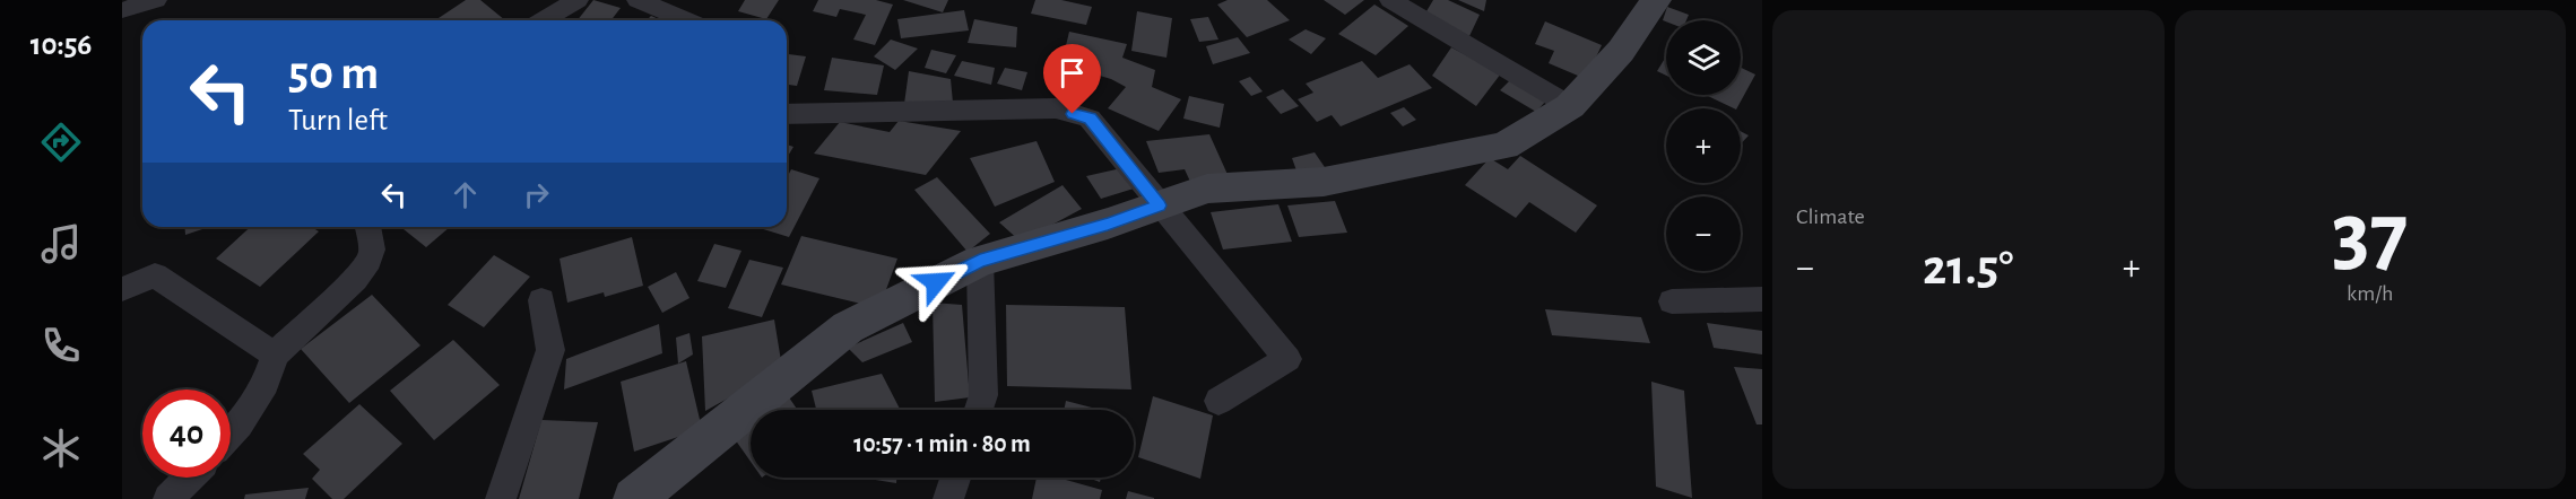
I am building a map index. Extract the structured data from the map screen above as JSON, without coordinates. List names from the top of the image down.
{
  "page": {
    "tabs": "10:56",
    "tile": [
      "Climate",
      ["37", "km/h"]
    ],
    "map_buttons": ["+", "−"],
    "turn": ["50 m", "Turn left"],
    "heat": ["−", "21.5°", "+"],
    "limit": "40",
    "trip": "10:57 · 1 min · 80 m"
  }
}
